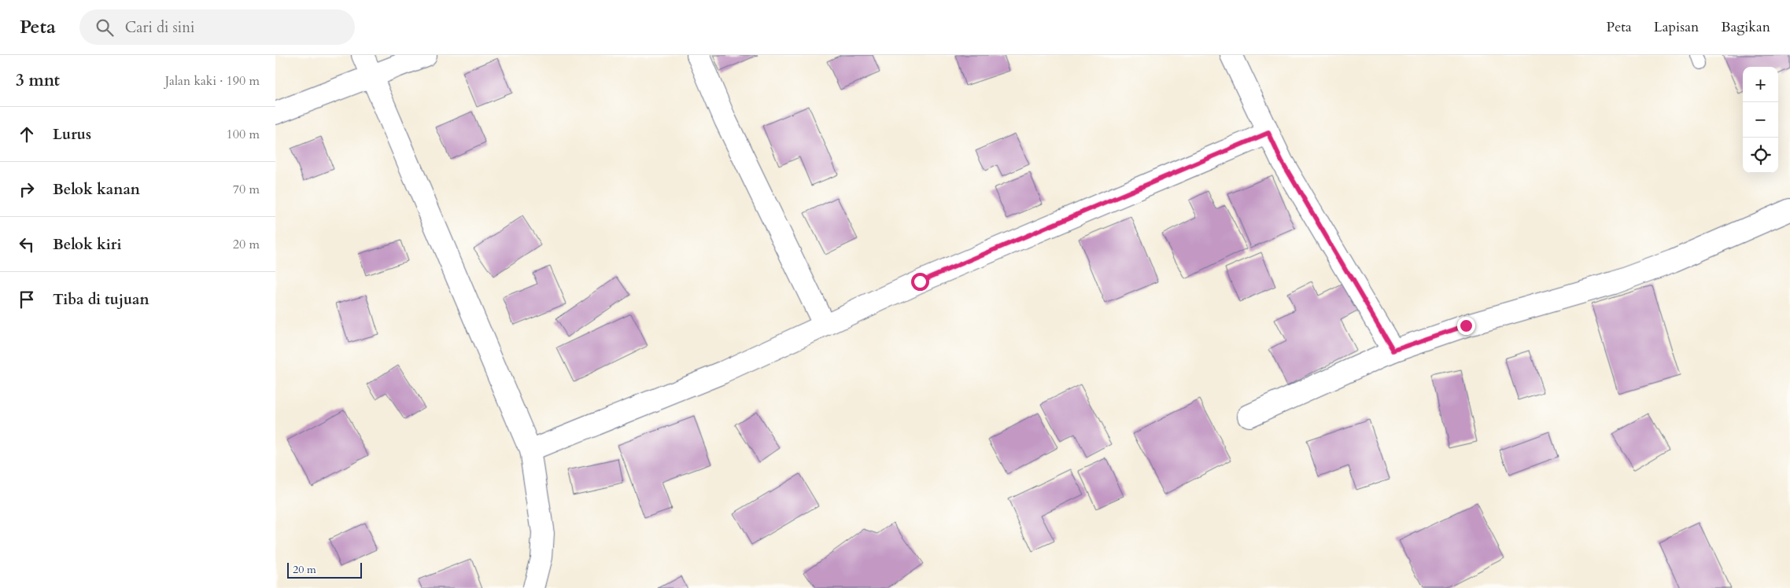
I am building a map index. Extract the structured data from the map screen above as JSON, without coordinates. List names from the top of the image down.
{
  "scale_bar": "20 m",
  "page": {
    "header": "Peta",
    "search": "Cari di sini",
    "nav": ["Peta", "Lapisan", "Bagikan"],
    "heading": ["3 mnt", "Jalan kaki · 190 m"],
    "map_buttons": ["+", "−"],
    "list": [
      ["Lurus", "100 m"],
      ["Belok kanan", "70 m"],
      ["Belok kiri", "20 m"],
      "Tiba di tujuan"
    ],
    "scale": "20 m"
  }
}
